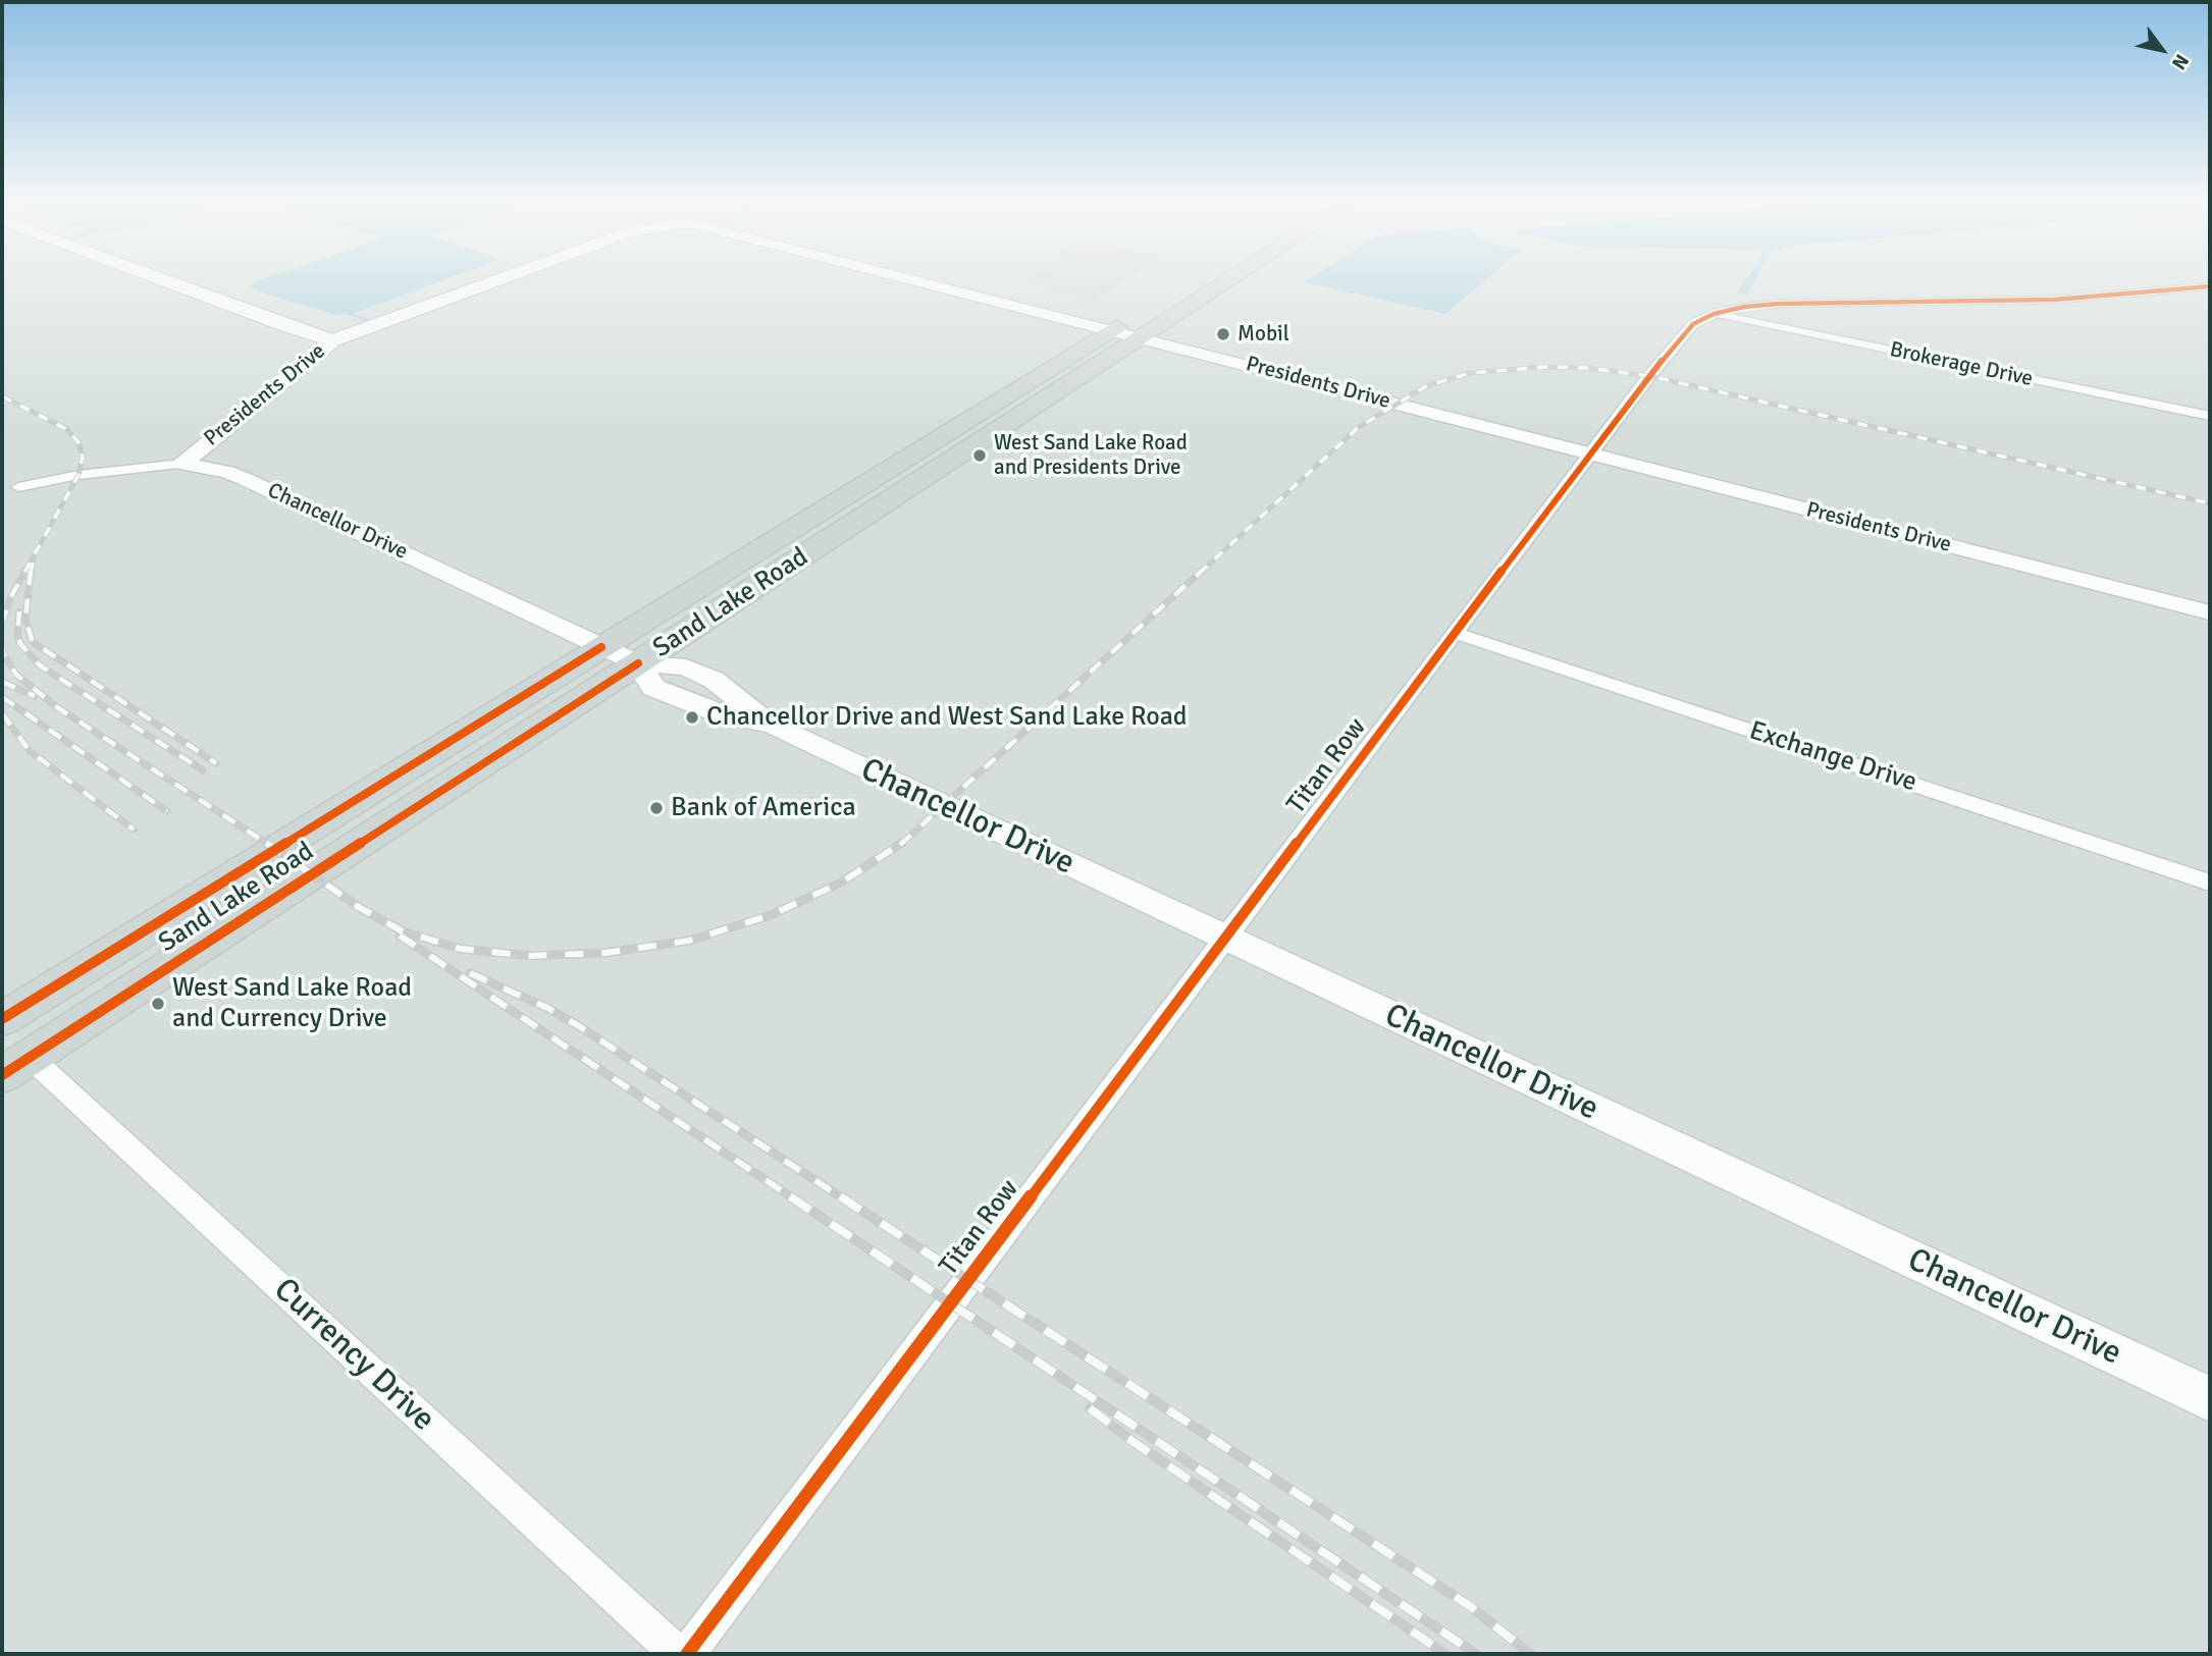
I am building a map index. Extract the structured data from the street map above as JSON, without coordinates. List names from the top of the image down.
{
  "streets": {
    "main road": ["Sand Lake Road"],
    "street": [
      "Brokerage Drive",
      "Presidents Drive",
      "Chancellor Drive",
      "Exchange Drive",
      "Titan Row",
      "Currency Drive"
    ]
  },
  "crossings": [
    ["Brokerage Drive", "Titan Row"],
    ["Presidents Drive", "Chancellor Drive"],
    ["Presidents Drive", "Sand Lake Road"],
    ["Presidents Drive", "Titan Row"],
    ["Chancellor Drive", "Sand Lake Road"],
    ["Chancellor Drive", "Titan Row"],
    ["Sand Lake Road", "Currency Drive"],
    ["Exchange Drive", "Titan Row"]
  ],
  "places": [
    "Mobil",
    "West Sand Lake Road and Presidents Drive",
    "Chancellor Drive and West Sand Lake Road",
    "Bank of America",
    "West Sand Lake Road and Currency Drive"
  ],
  "north": "bottom right"
}
